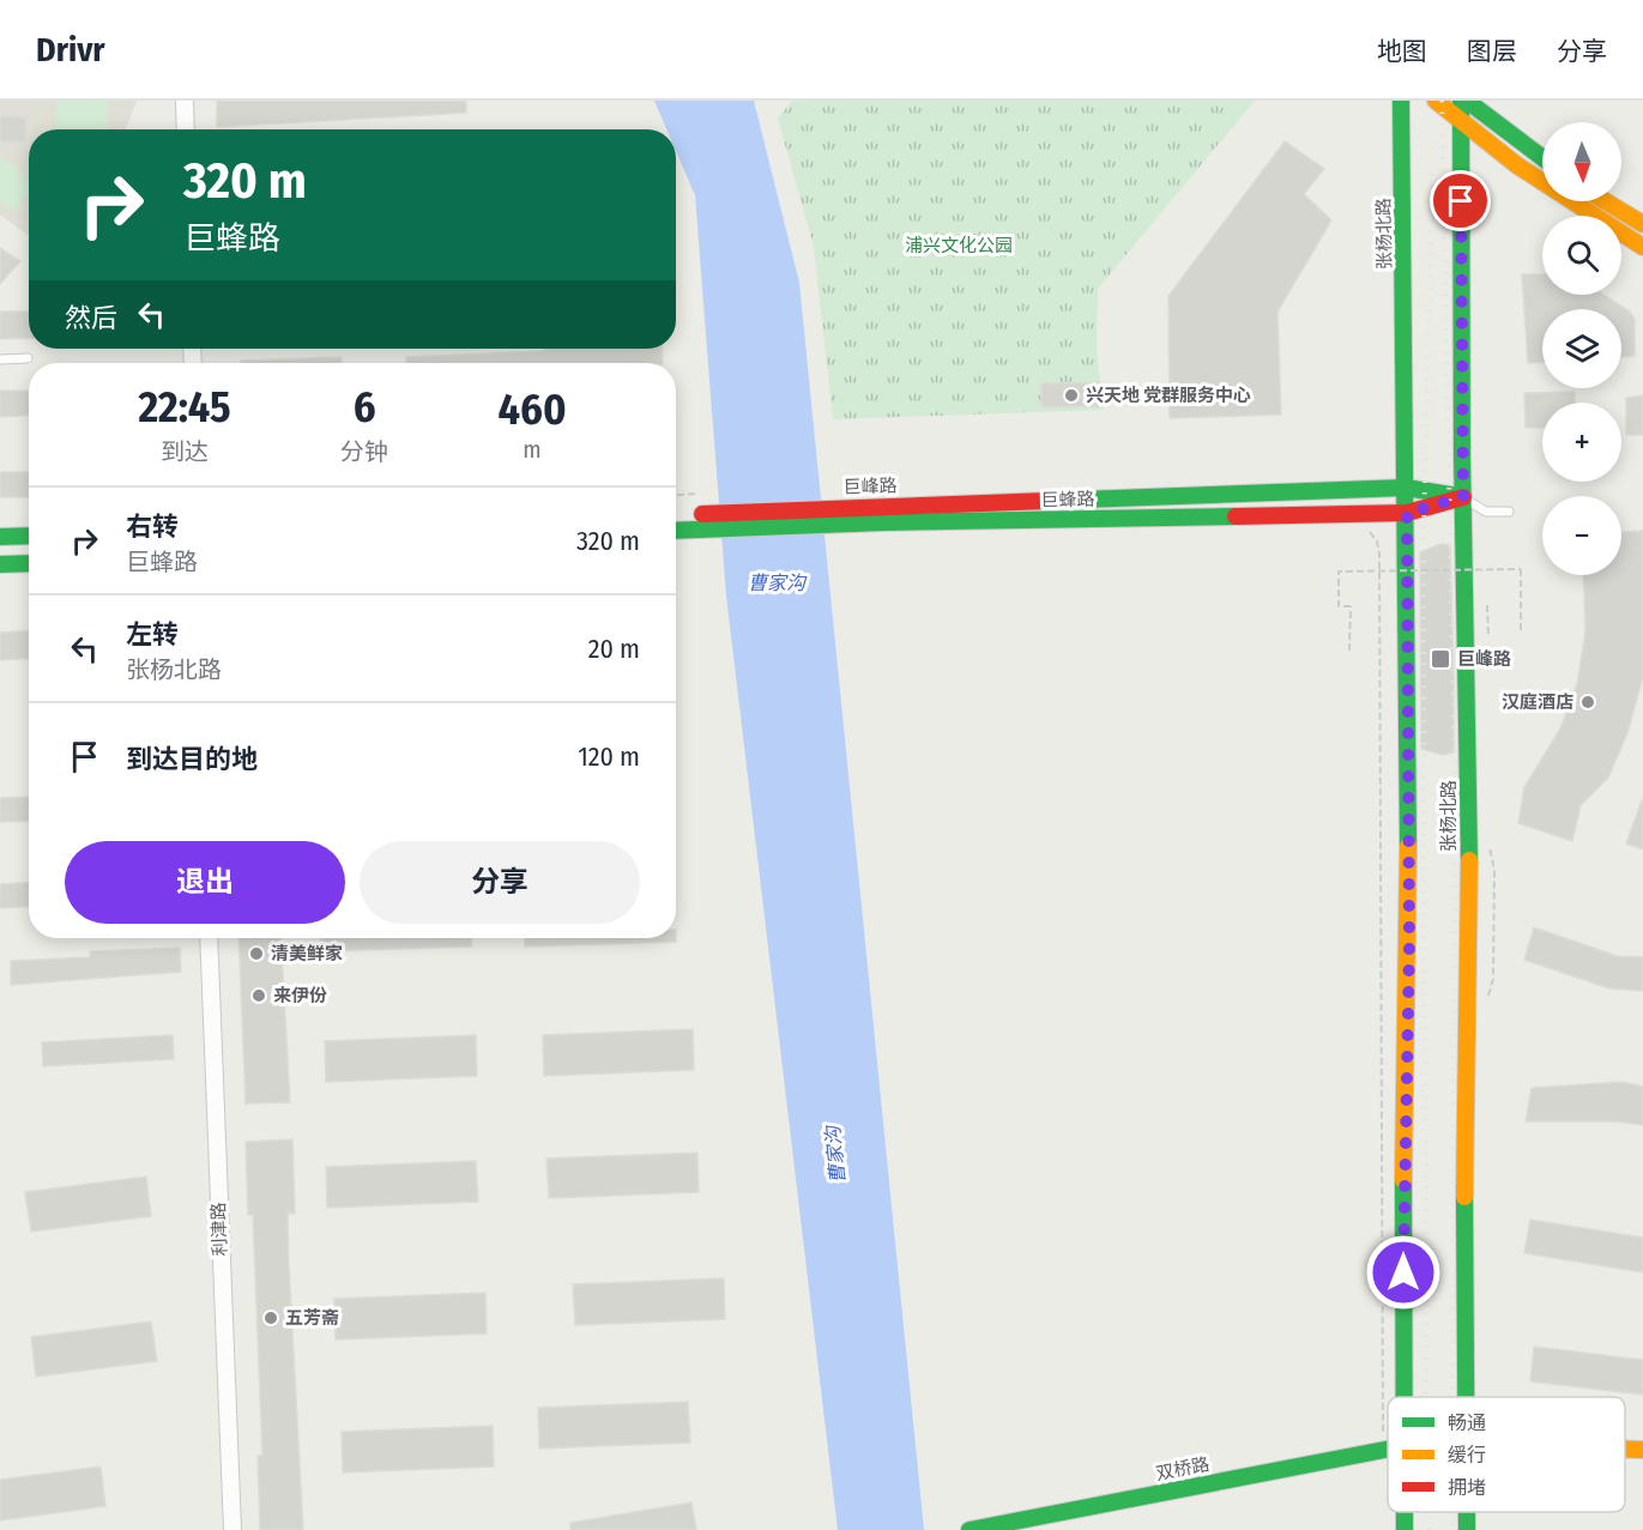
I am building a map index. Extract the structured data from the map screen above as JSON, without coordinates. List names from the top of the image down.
{
  "streets": {
    "main road": [
      "张杨北路",
      "巨峰路",
      "巨蜂路",
      "双桥路"
    ],
    "street": ["利津路"]
  },
  "crossings": [
    ["张杨北路", "巨峰路"],
    ["张杨北路", "巨蜂路"],
    ["巨峰路", "巨蜂路"]
  ],
  "water": ["曹家沟"],
  "parks": ["浦兴文化公园"],
  "places": {
    "other": [
      "兴天地 党群服务中心",
      "汉庭酒店",
      "清美鲜家",
      "来伊份",
      "五芳斋"
    ],
    "transit": ["巨峰路"]
  },
  "legend": ["畅通", "缓行", "拥堵"],
  "north": "bottom",
  "page": {
    "header": "Drivr",
    "nav": ["地图", "图层", "分享"],
    "map_buttons": ["+", "−"],
    "turn": ["320 m", "巨蜂路"],
    "then": "然后",
    "eta": [
      "22:45",
      "到达",
      "6",
      "分钟",
      "460",
      "m"
    ],
    "list": [
      {
        "name": "右转",
        "note": "巨蜂路",
        "value": "320 m"
      },
      {
        "name": "左转",
        "note": "张杨北路",
        "value": "20 m"
      },
      {
        "name": "到达目的地",
        "value": "120 m"
      }
    ],
    "buttons": ["退出", "分享"]
  }
}
